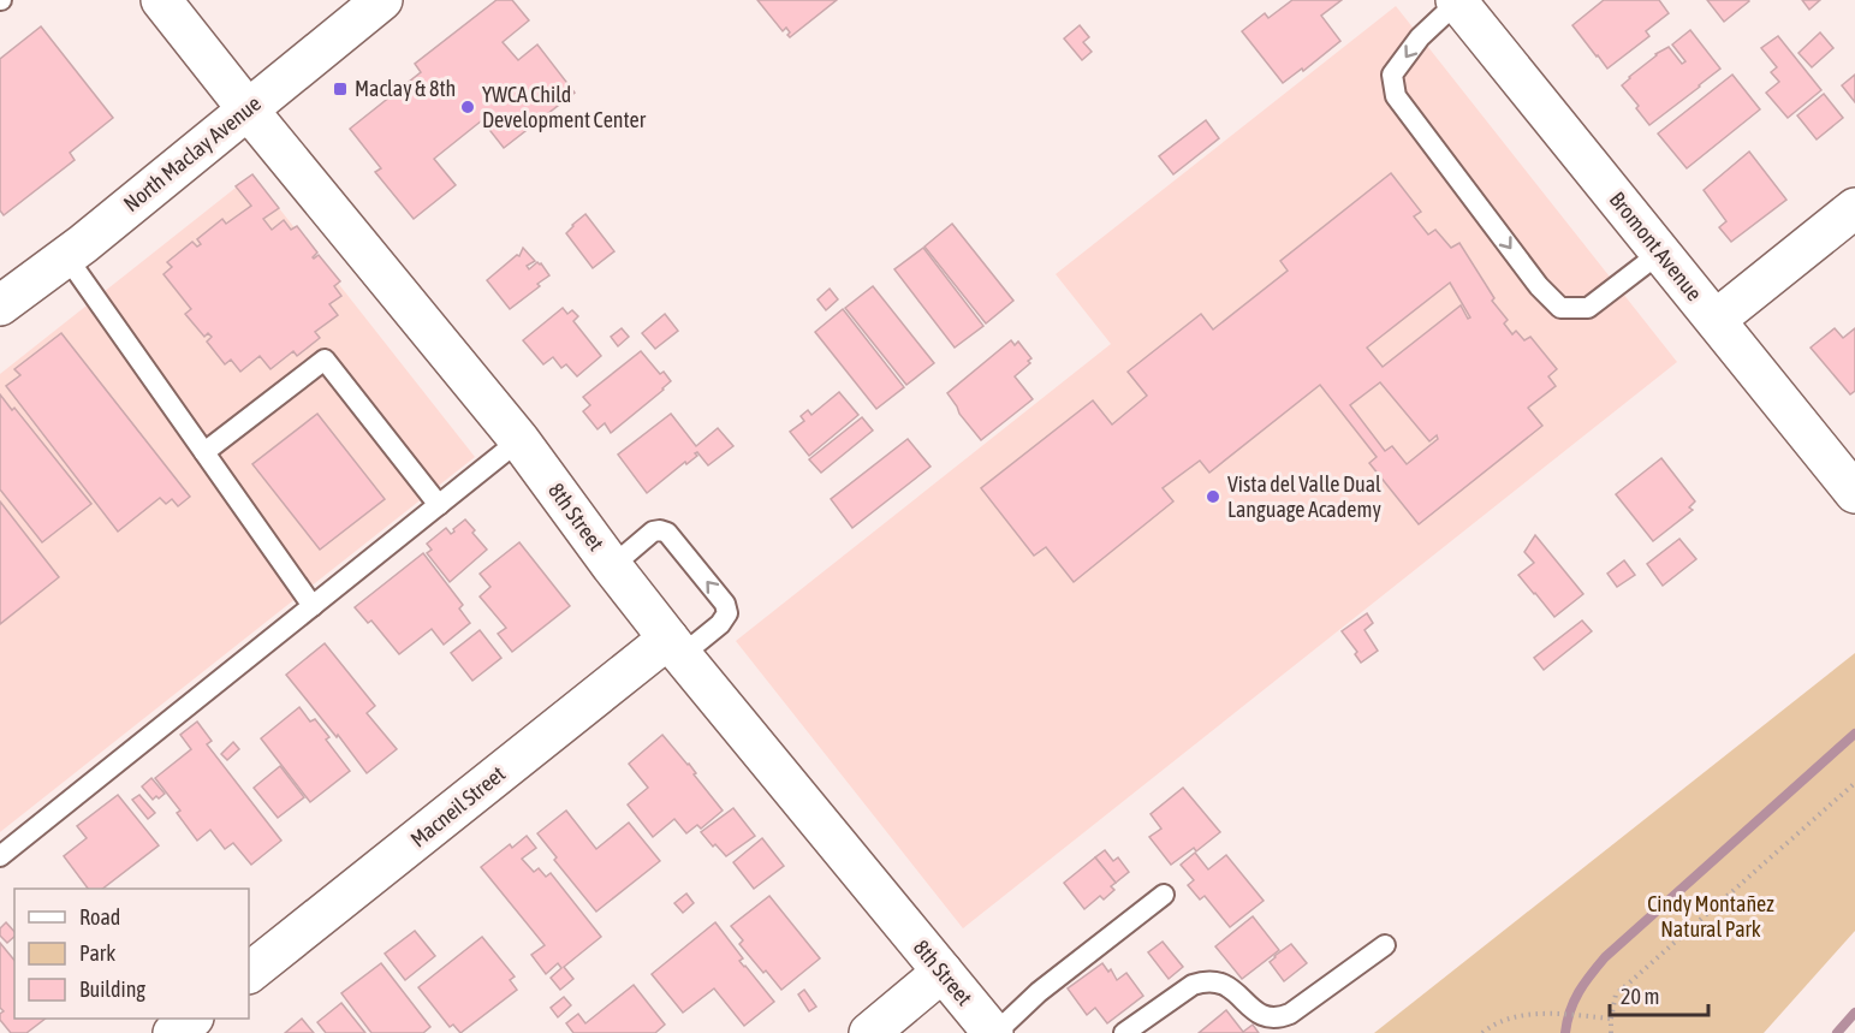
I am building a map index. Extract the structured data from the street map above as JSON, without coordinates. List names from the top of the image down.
{
  "streets": {
    "street": [
      "North Maclay Avenue",
      "Bromont Avenue",
      "8th Street",
      "Macneil Street"
    ]
  },
  "crossings": [
    ["North Maclay Avenue", "8th Street"],
    ["8th Street", "Macneil Street"]
  ],
  "parks": ["Cindy Montañez Natural Park"],
  "places": {
    "transit": ["Maclay & 8th"],
    "other": ["YWCA Child Development Center", "Vista del Valle Dual Language Academy"]
  },
  "legend": ["Road", "Park", "Building"],
  "scale_bar": "20 m"
}
